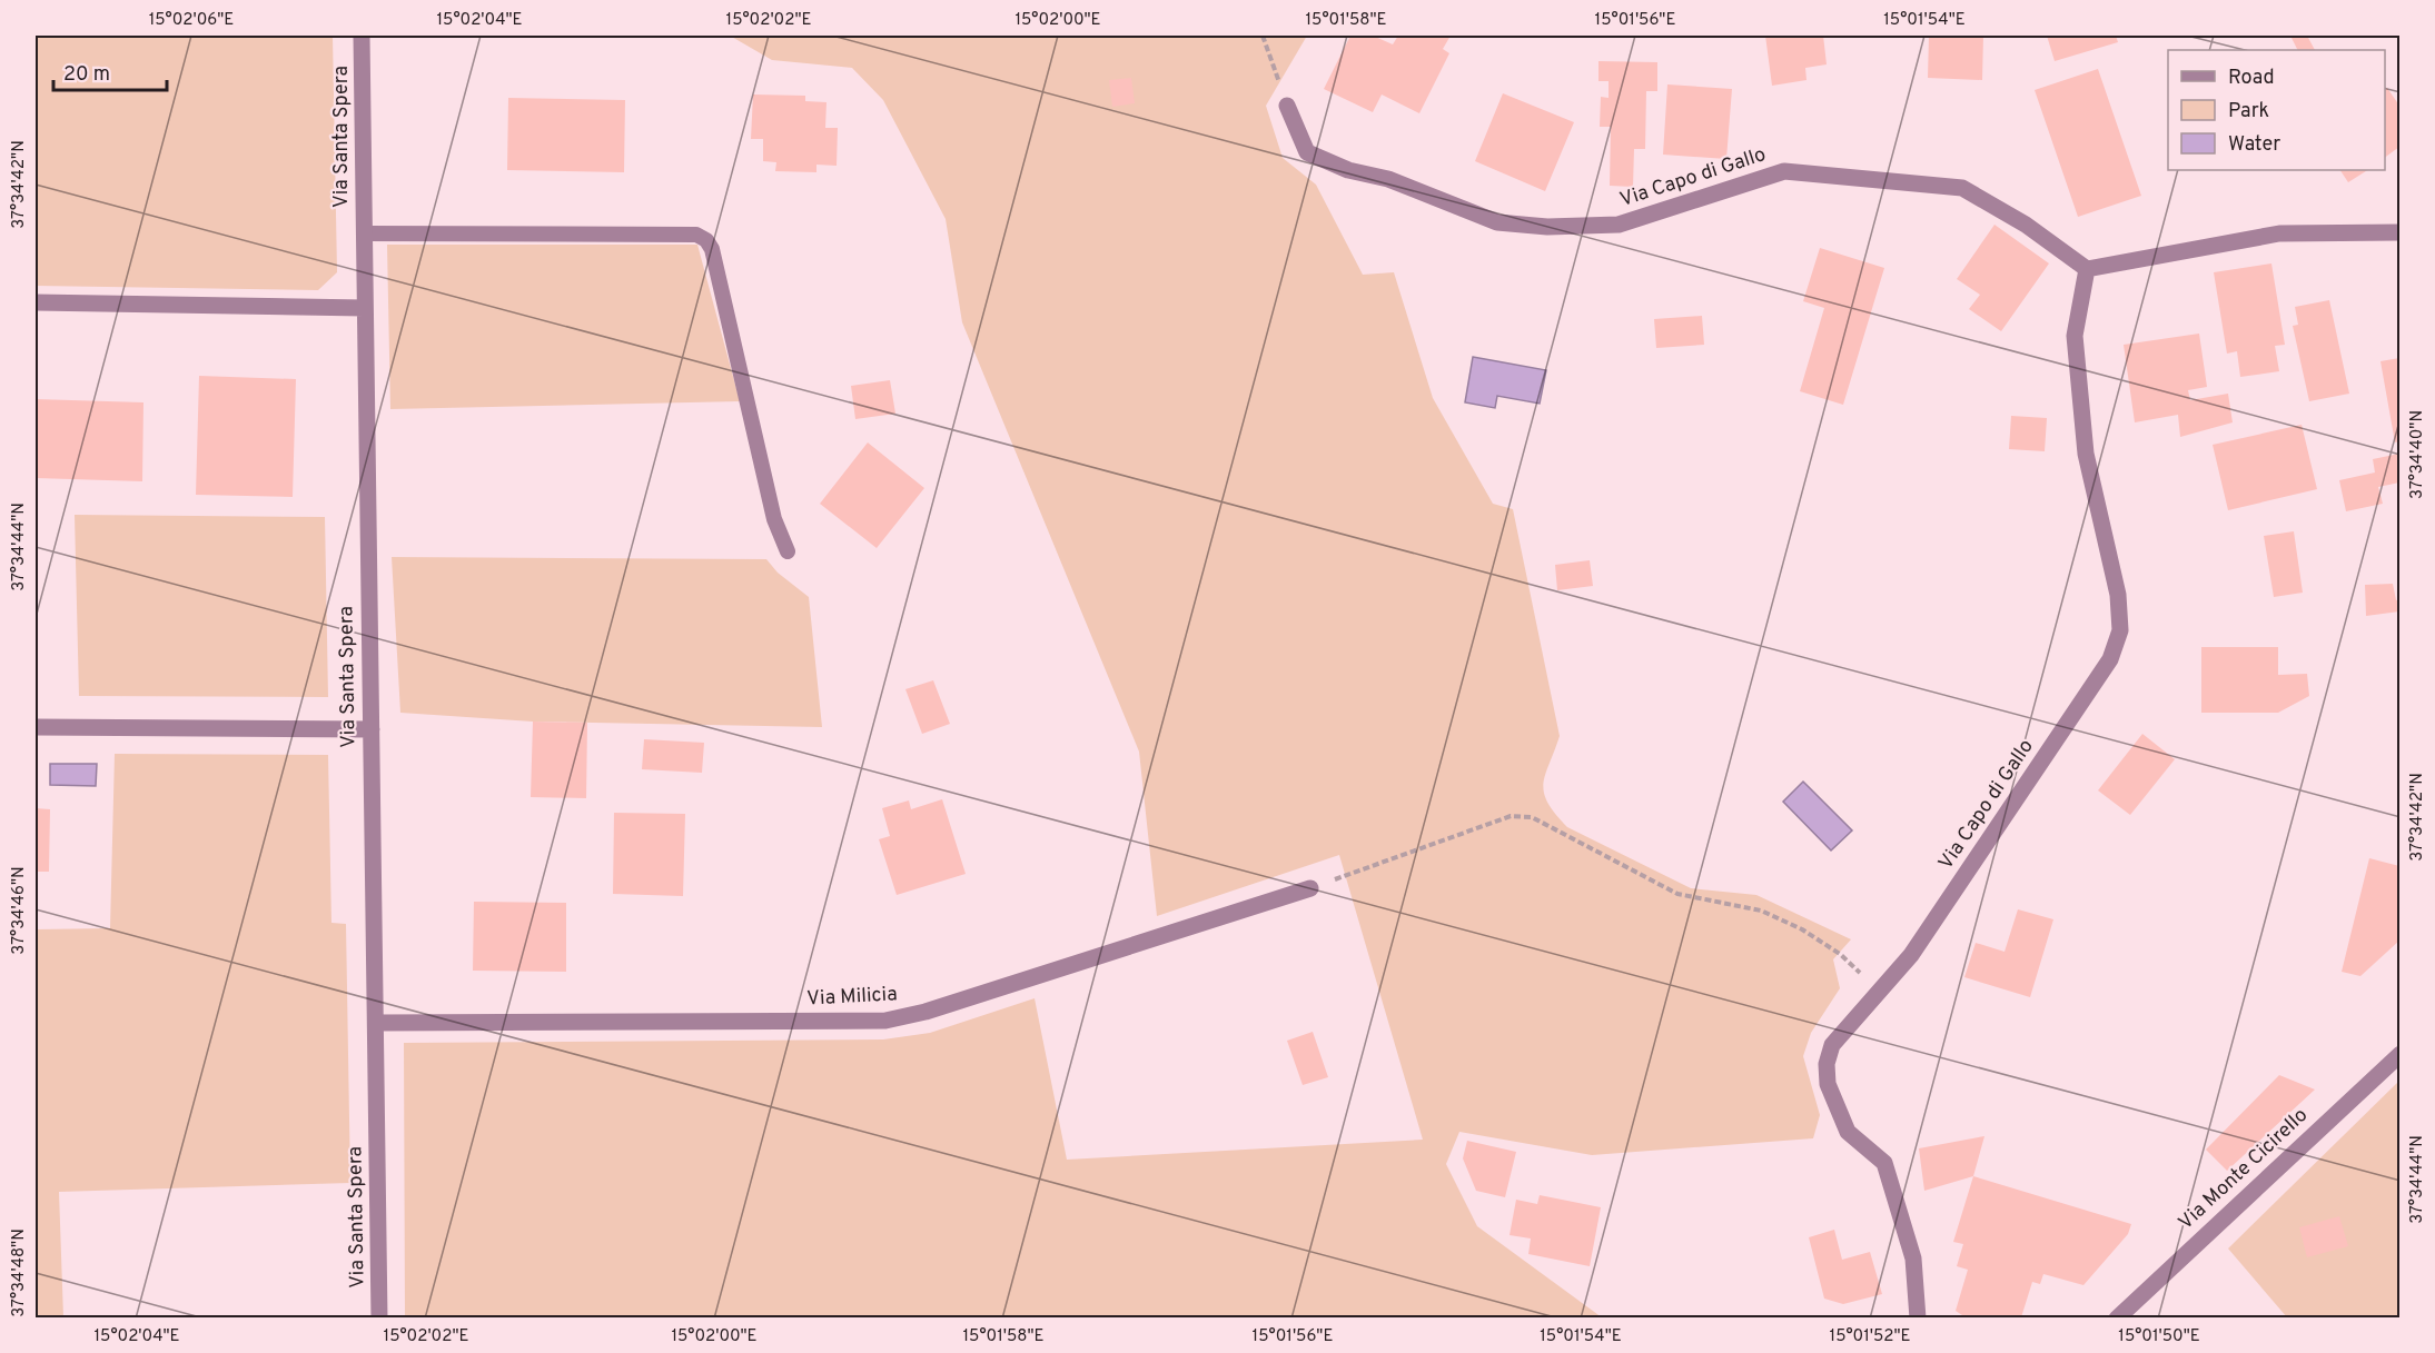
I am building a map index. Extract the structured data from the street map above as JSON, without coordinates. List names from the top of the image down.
{
  "streets": {
    "street": [
      "Via Santa Spera",
      "Via Capo di Gallo",
      "Via Milicia",
      "Via Monte Cicirello"
    ]
  },
  "crossings": [
    ["Via Santa Spera", "Via Milicia"]
  ],
  "legend": ["Road", "Park", "Water"],
  "scale_bar": "20 m",
  "coordinates": [
    "15°02'06\"E",
    "15°02'04\"E",
    "15°02'02\"E",
    "15°02'00\"E",
    "15°01'58\"E",
    "15°01'56\"E",
    "15°01'54\"E",
    "37°34'42\"N",
    "37°34'40\"N",
    "37°34'44\"N",
    "37°34'46\"N",
    "37°34'48\"N",
    "15°01'52\"E",
    "15°01'50\"E"
  ]
}
